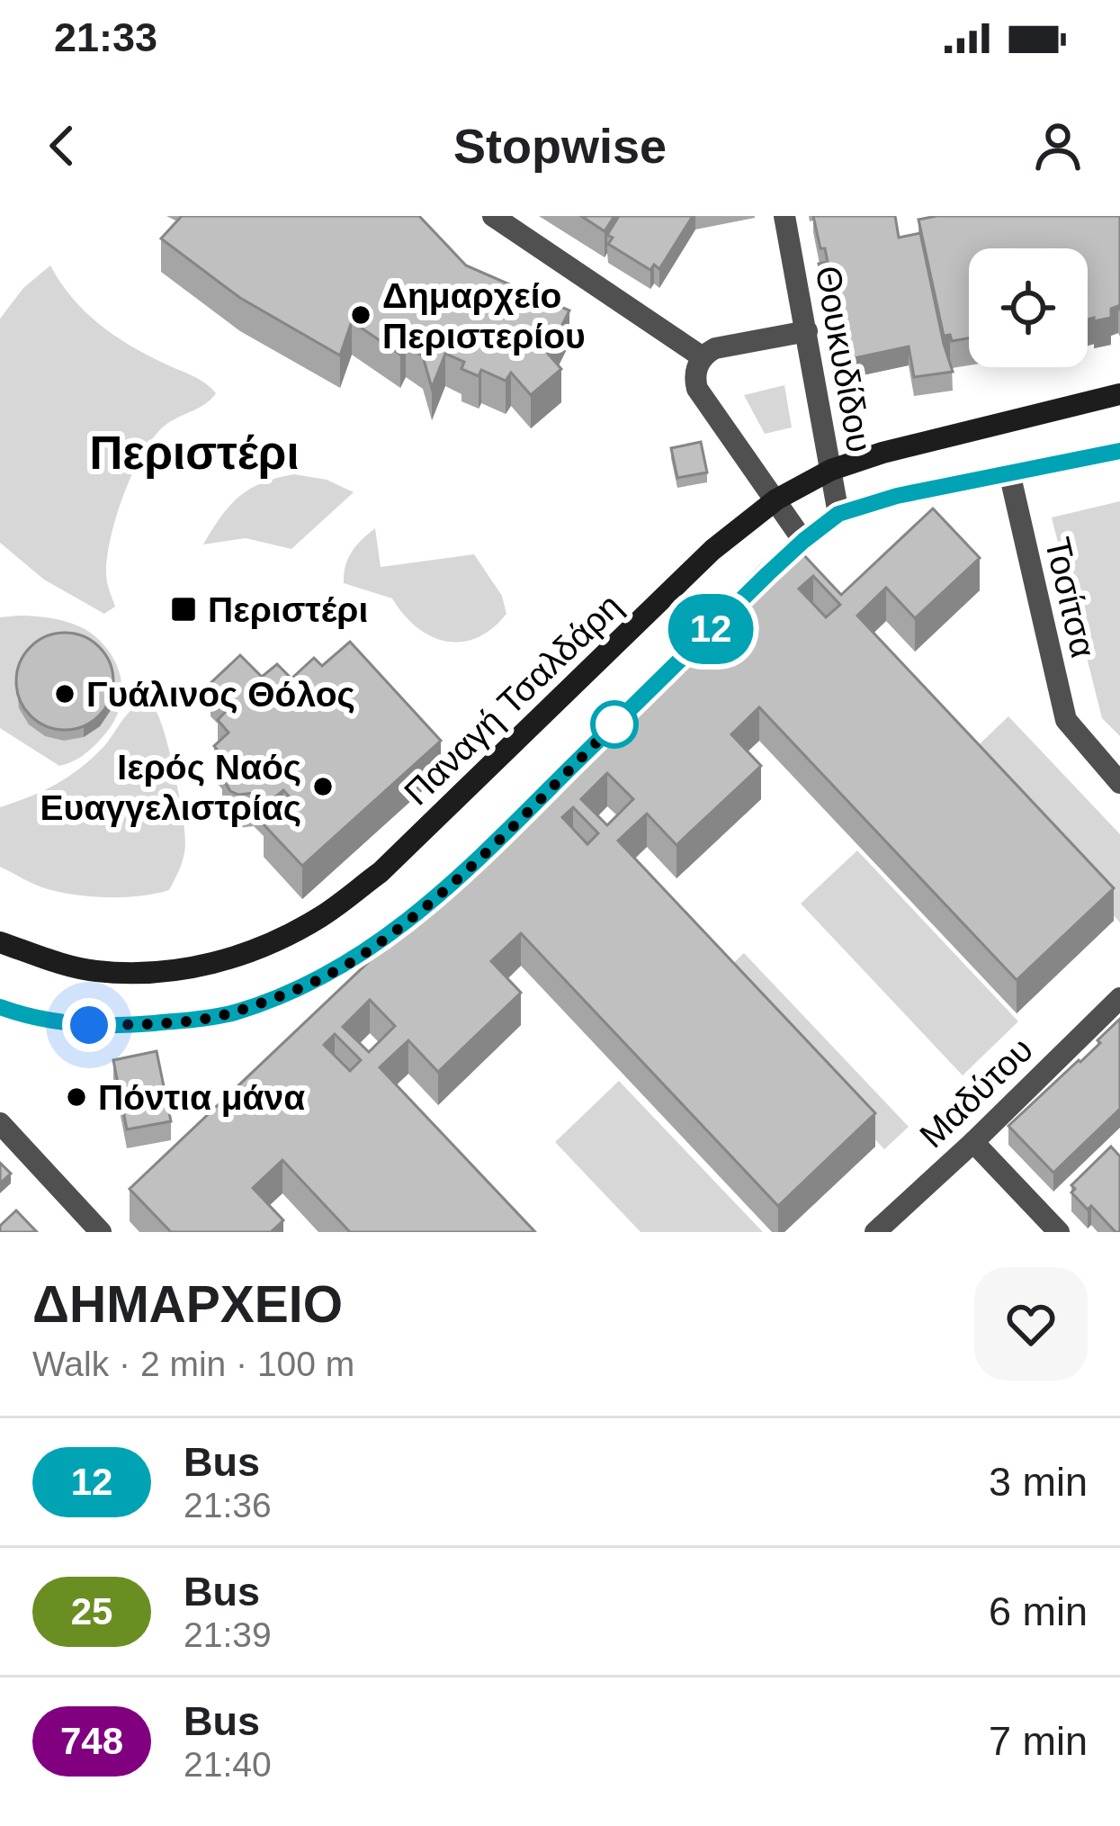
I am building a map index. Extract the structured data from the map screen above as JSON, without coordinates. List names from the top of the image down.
{
  "streets": {
    "main road": ["Παναγή Τσαλδάρη"],
    "street": ["Θουκυδίδου", "Τοσίτσα", "Μαδύτου"]
  },
  "crossings": [
    ["Θουκυδίδου", "Παναγή Τσαλδάρη"]
  ],
  "districts": ["Περιστέρι"],
  "places": {
    "other": [
      "Δημαρχείο Περιστερίου",
      "Γυάλινος Θόλος",
      "Ιερός Ναός Ευαγγελιστρίας",
      "Πόντια μάνα"
    ],
    "transit": ["Περιστέρι"]
  },
  "lines": ["bus line 12"],
  "page": {
    "status": "21:33",
    "header": "Stopwise",
    "on_map": "12",
    "heading": ["ΔΗΜΑΡΧΕΙΟ", "Walk · 2 min · 100 m"],
    "list": [
      {
        "mark": "12",
        "name": "Bus",
        "note": "21:36",
        "value": "3 min"
      },
      {
        "mark": "25",
        "name": "Bus",
        "note": "21:39",
        "value": "6 min"
      },
      {
        "mark": "748",
        "name": "Bus",
        "note": "21:40",
        "value": "7 min"
      }
    ]
  }
}
